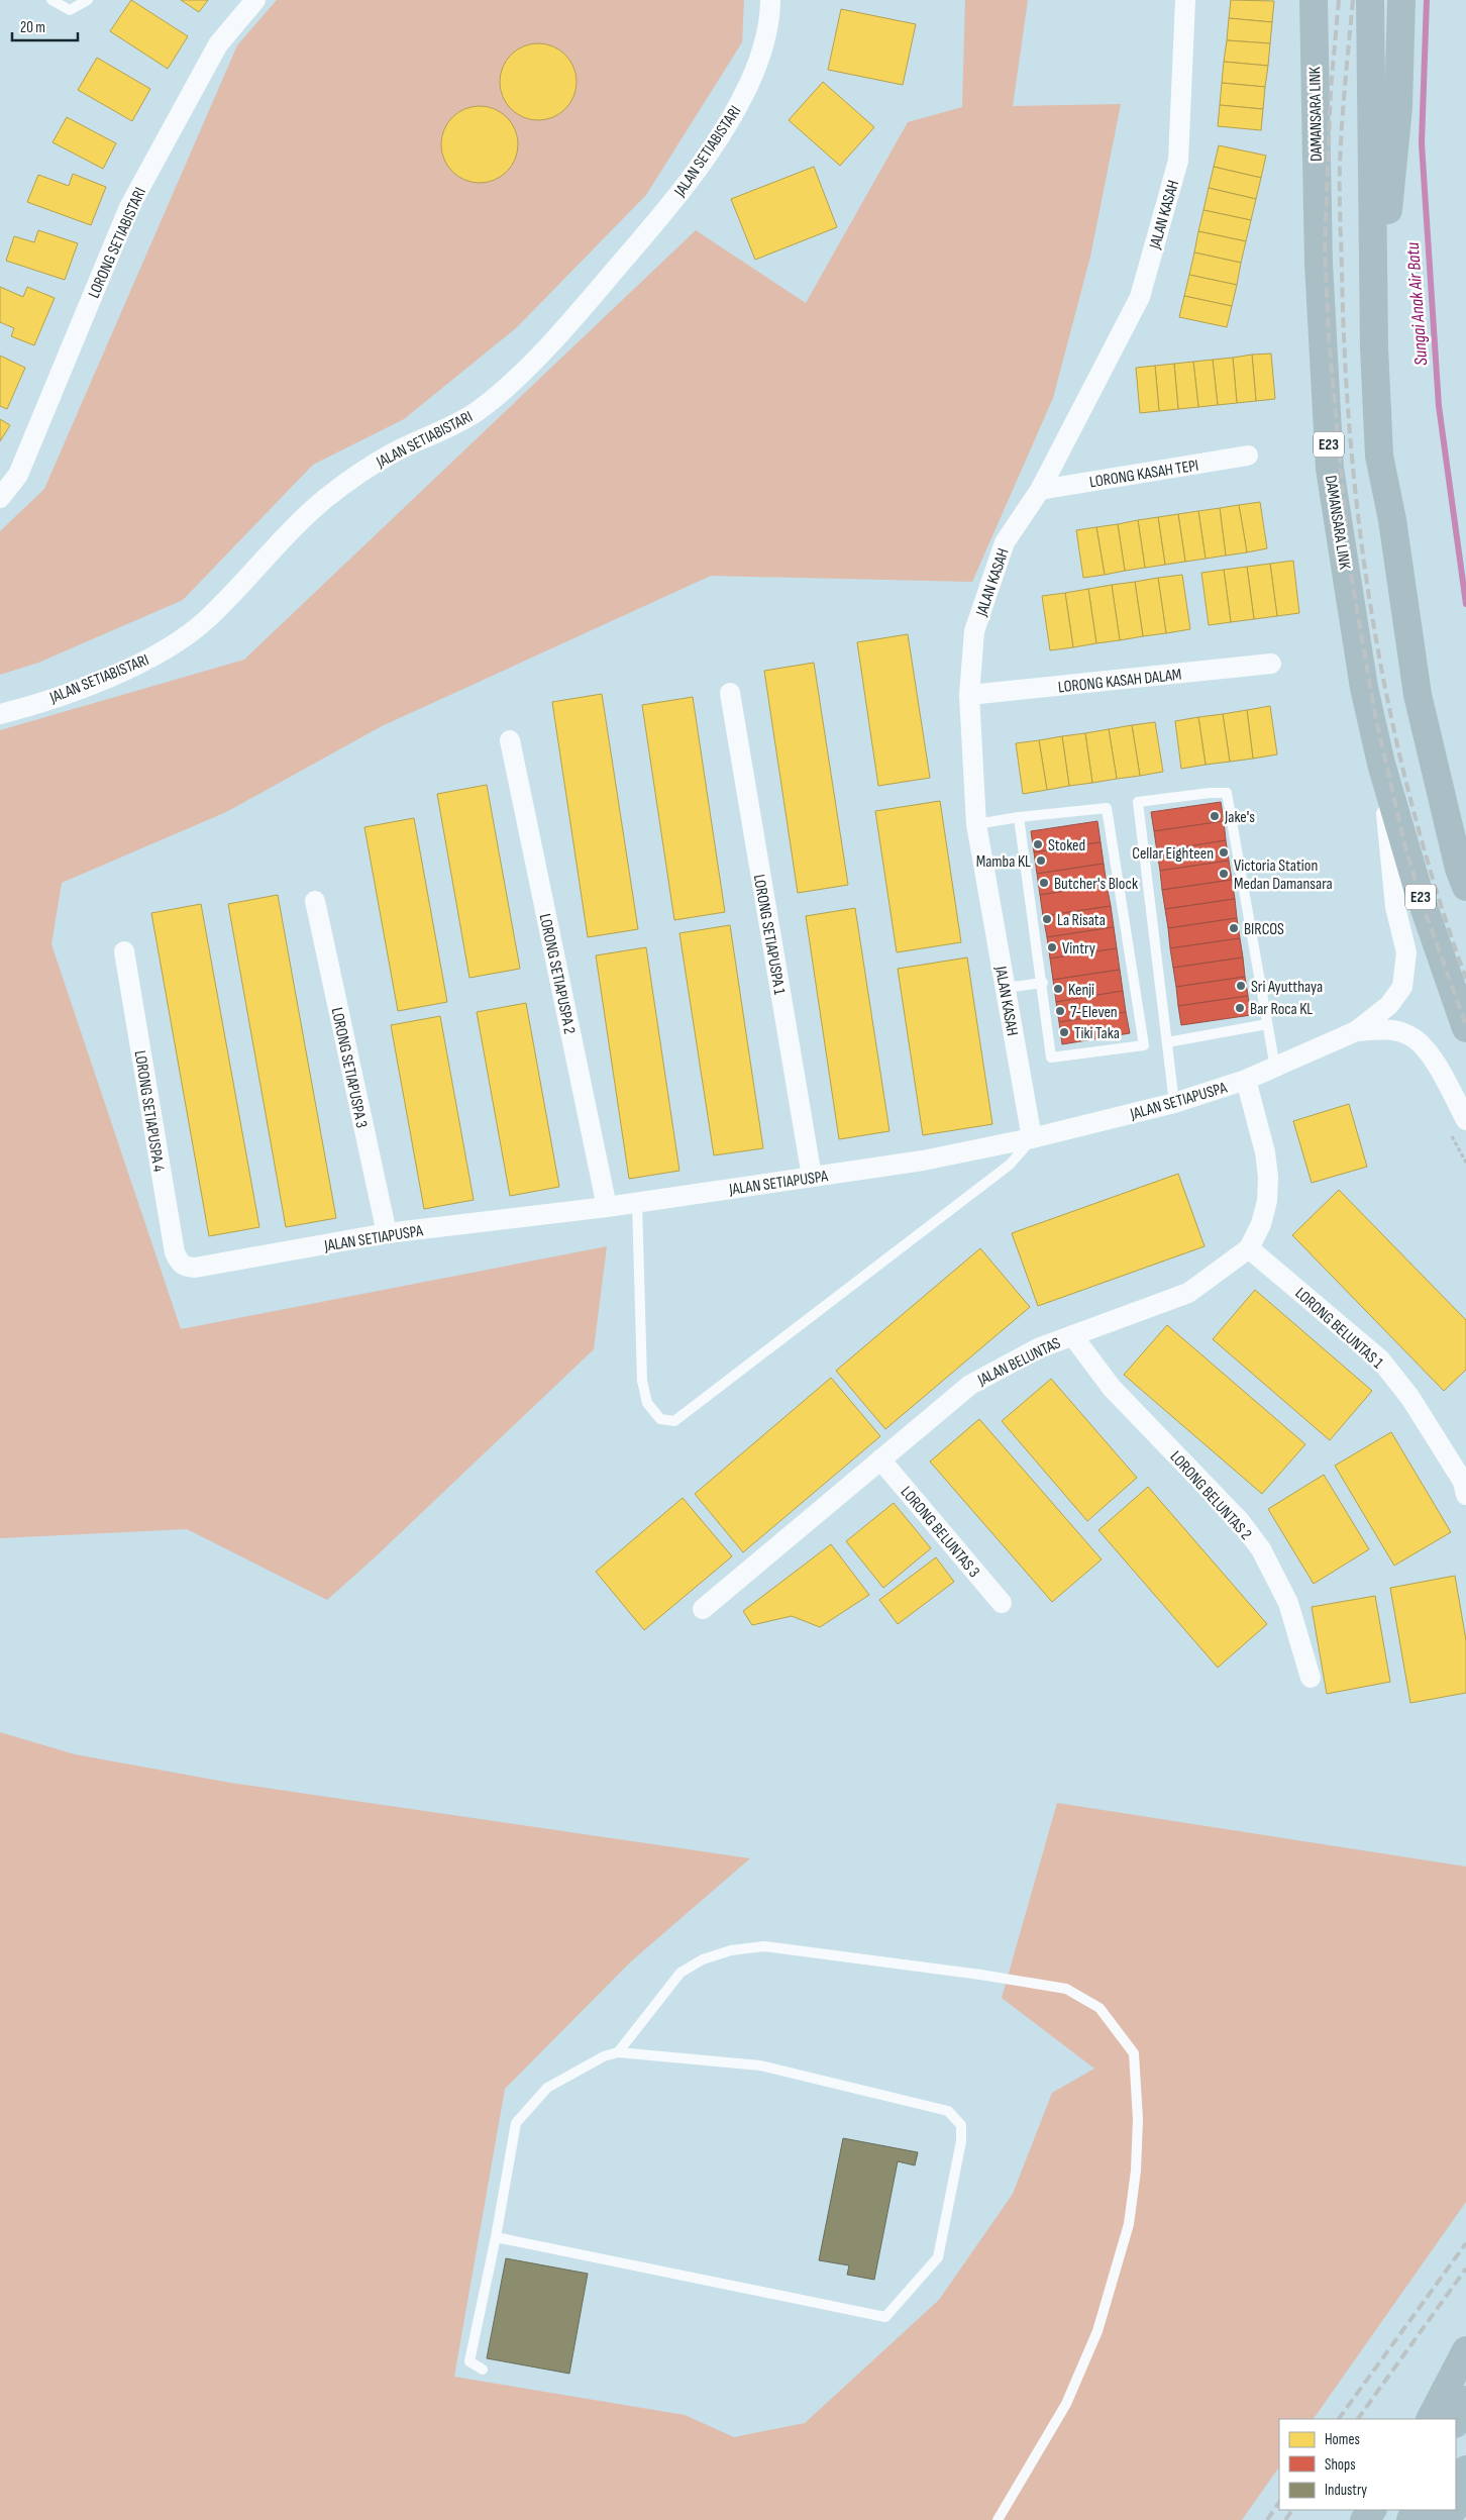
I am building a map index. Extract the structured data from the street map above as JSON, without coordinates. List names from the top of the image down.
{
  "streets": {
    "highway": ["DAMANSARA LINK", "E23"],
    "street": [
      "JALAN SETIABISTARI",
      "JALAN KASAH",
      "LORONG SETIABISTARI",
      "LORONG KASAH TEPI",
      "LORONG KASAH DALAM",
      "LORONG SETIAPUSPA 1",
      "LORONG SETIAPUSPA 2",
      "LORONG SETIAPUSPA 3",
      "JALAN SETIAPUSPA",
      "LORONG SETIAPUSPA 4",
      "LORONG BELUNTAS 1",
      "JALAN BELUNTAS",
      "LORONG BELUNTAS 2",
      "LORONG BELUNTAS 3"
    ]
  },
  "crossings": [
    ["DAMANSARA LINK", "JALAN SETIAPUSPA"],
    ["JALAN KASAH", "LORONG KASAH TEPI"],
    ["JALAN KASAH", "LORONG KASAH DALAM"],
    ["JALAN KASAH", "JALAN SETIAPUSPA"],
    ["LORONG SETIAPUSPA 1", "JALAN SETIAPUSPA"],
    ["LORONG SETIAPUSPA 2", "JALAN SETIAPUSPA"],
    ["LORONG SETIAPUSPA 3", "JALAN SETIAPUSPA"],
    ["JALAN SETIAPUSPA", "LORONG SETIAPUSPA 4"],
    ["JALAN SETIAPUSPA", "JALAN BELUNTAS"],
    ["LORONG BELUNTAS 1", "JALAN BELUNTAS"],
    ["JALAN BELUNTAS", "LORONG BELUNTAS 2"],
    ["JALAN BELUNTAS", "LORONG BELUNTAS 3"]
  ],
  "water": ["Sungai Anak Air Batu"],
  "places": [
    "Jake's",
    "Stoked",
    "Cellar Eighteen",
    "Mamba KL",
    "Victoria Station Medan Damansara",
    "Butcher's Block",
    "La Risata",
    "BIRCOS",
    "Vintry",
    "Sri Ayutthaya",
    "Kenji",
    "Bar Roca KL",
    "7-Eleven",
    "Tiki Taka"
  ],
  "legend": ["Homes", "Shops", "Industry"],
  "scale_bar": "20 m"
}
